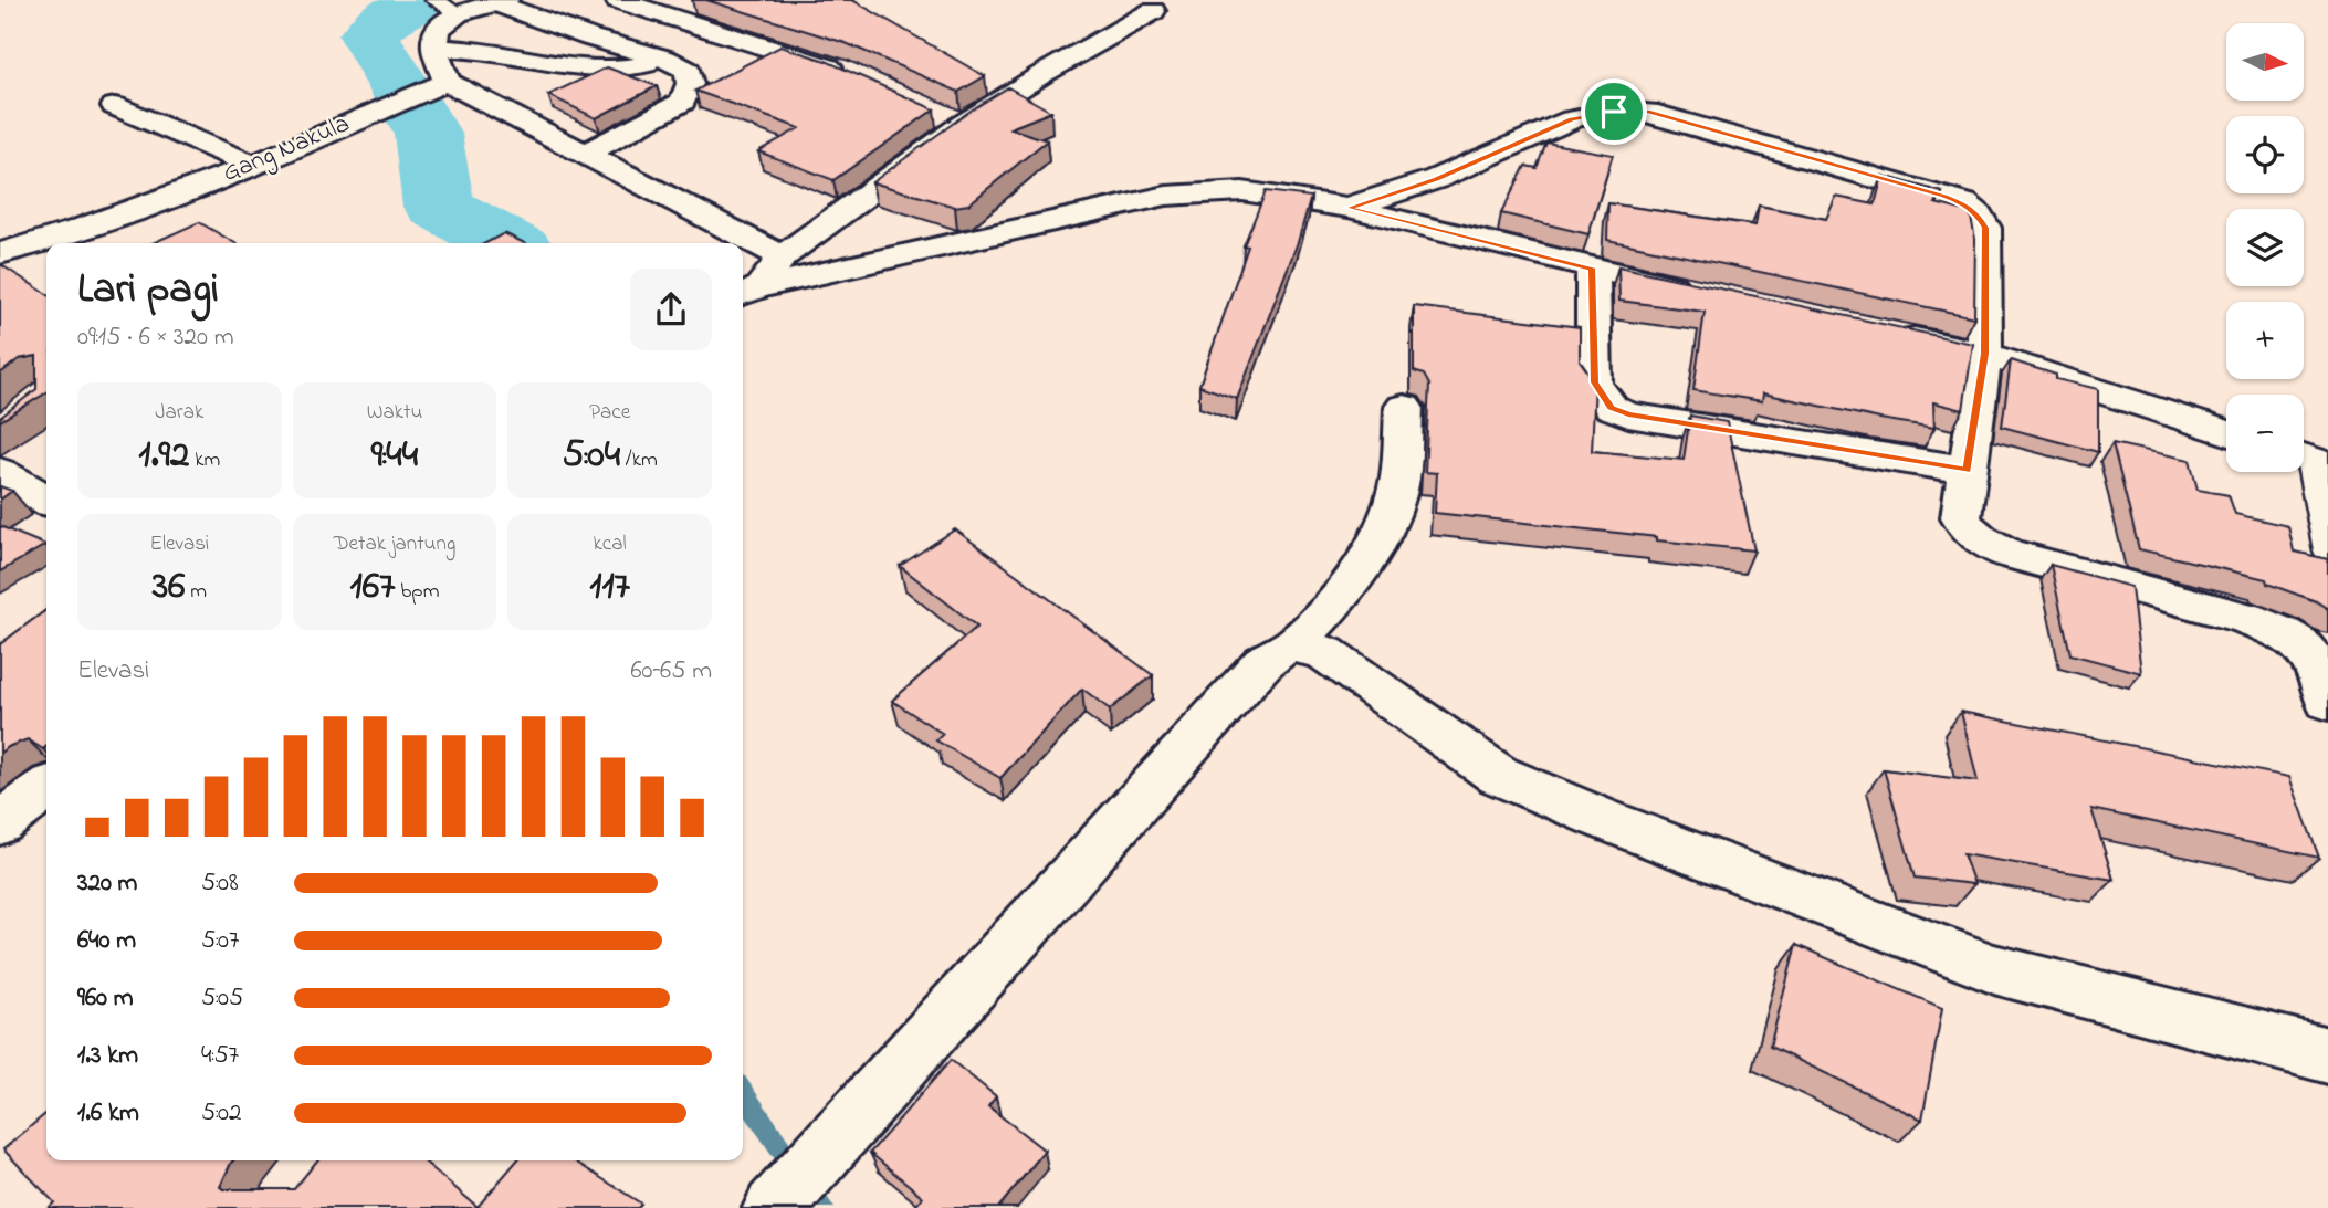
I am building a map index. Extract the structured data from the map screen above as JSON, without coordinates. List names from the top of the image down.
{
  "streets": {
    "street": ["Gang Nakula"]
  },
  "north": "right",
  "page": {
    "map_buttons": ["+", "−"],
    "heading": ["Lari pagi", "09:15 · 6 × 320 m"],
    "stats": [
      ["Jarak", "1.92 km"],
      ["Waktu", "9:44"],
      ["Pace", "5:04 /km"],
      ["Elevasi", "36 m"],
      ["Detak jantung", "167 bpm"],
      ["kcal", "117"]
    ],
    "chart": ["Elevasi", "60–65 m"],
    "list": [
      {
        "name": "320 m",
        "note": "5:08"
      },
      {
        "name": "640 m",
        "note": "5:07"
      },
      {
        "name": "960 m",
        "note": "5:05"
      },
      {
        "name": "1.3 km",
        "note": "4:57"
      },
      {
        "name": "1.6 km",
        "note": "5:02"
      }
    ]
  }
}
